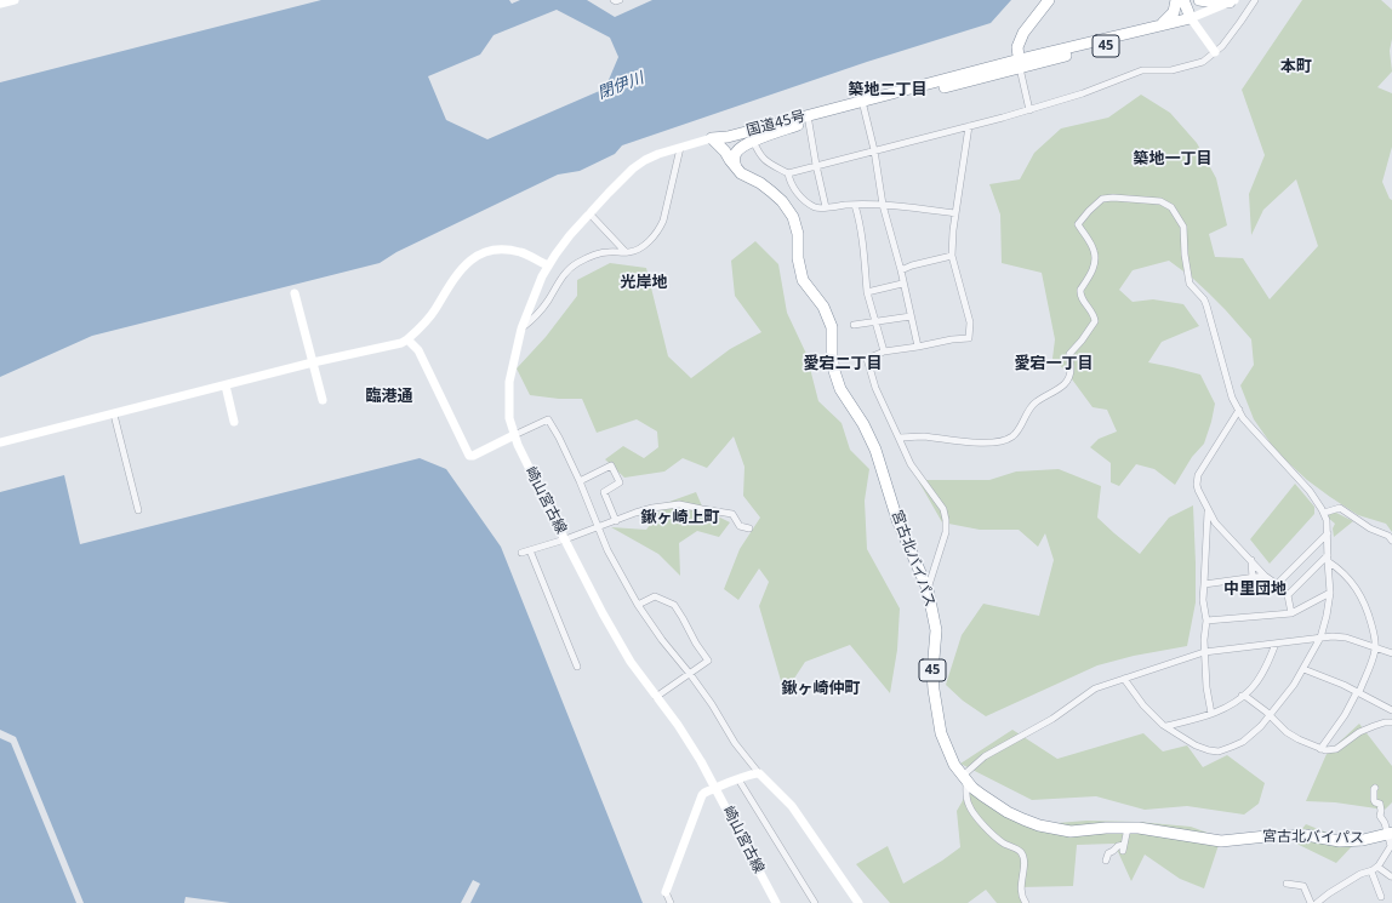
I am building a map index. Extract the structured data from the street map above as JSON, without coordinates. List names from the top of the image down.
{
  "streets": {
    "highway": ["45", "国道45号", "宮古北バイパス"],
    "street": ["崎山宮古線"]
  },
  "crossings": [
    ["45", "国道45号"],
    ["45", "崎山宮古線"],
    ["45", "宮古北バイパス"],
    ["国道45号", "宮古北バイパス"]
  ],
  "districts": [
    "本町",
    "築地二丁目",
    "築地一丁目",
    "光岸地",
    "愛宕二丁目",
    "愛宕一丁目",
    "臨港通",
    "鍬ヶ崎上町",
    "中里団地",
    "鍬ヶ崎仲町"
  ],
  "water": ["閉伊川"]
}
